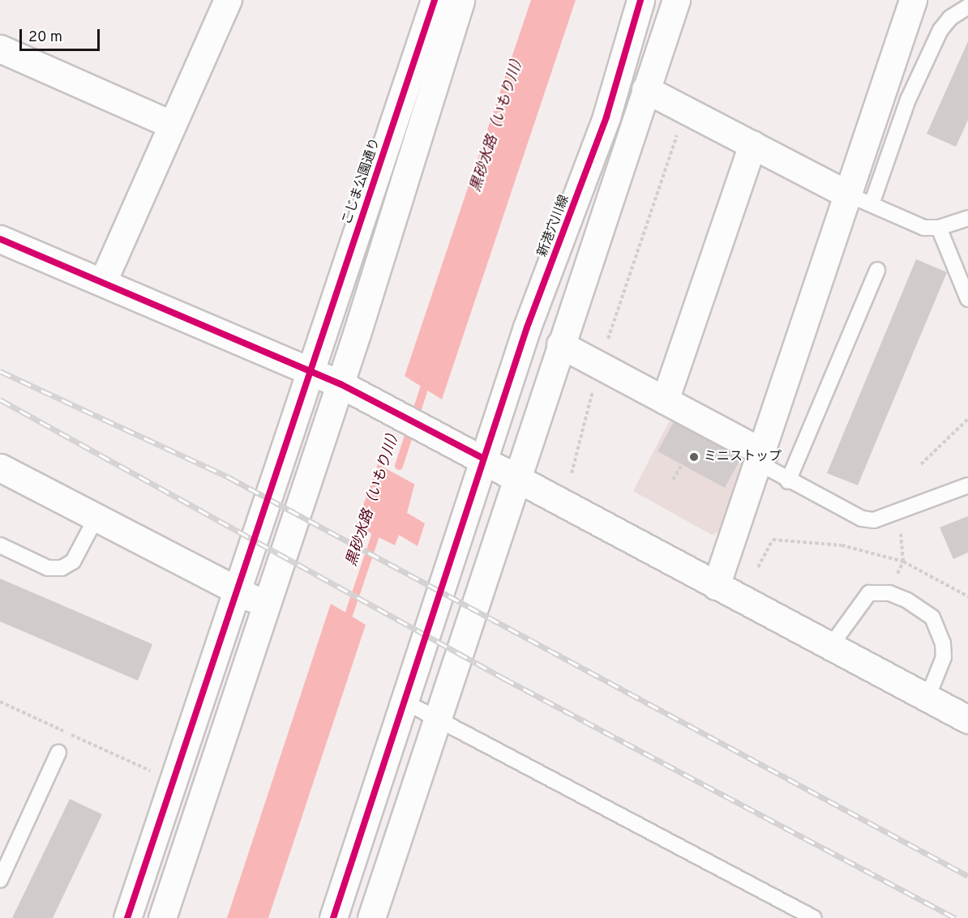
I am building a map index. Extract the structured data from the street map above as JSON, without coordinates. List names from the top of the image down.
{
  "streets": {
    "street": ["こじま公園通り", "新港穴川線"]
  },
  "water": ["黒砂水路（いもり川）"],
  "places": ["ミニストップ"],
  "scale_bar": "20 m"
}
